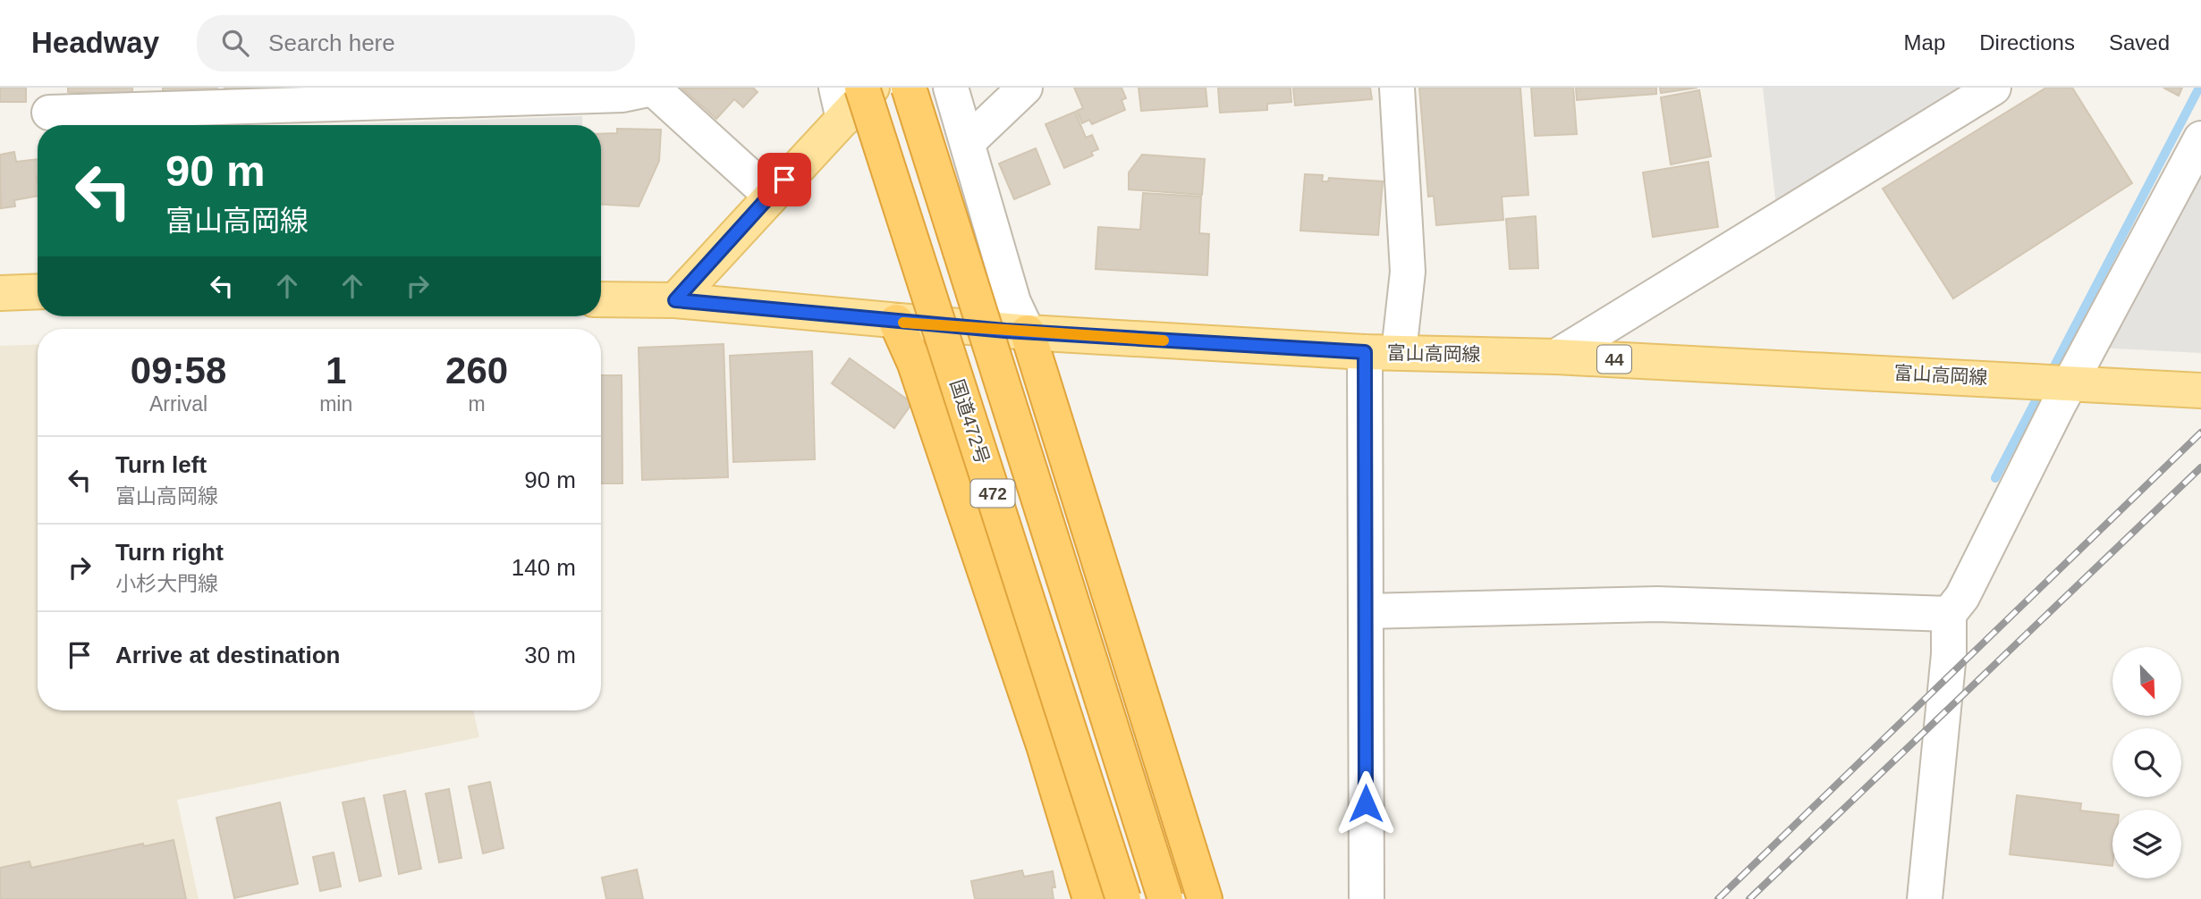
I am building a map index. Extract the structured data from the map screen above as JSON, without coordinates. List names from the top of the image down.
{
  "streets": {
    "highway": ["国道472号", "472"],
    "main road": ["富山高岡線", "44"]
  },
  "north": "bottom right",
  "page": {
    "header": "Headway",
    "search": "Search here",
    "nav": ["Map", "Directions", "Saved"],
    "turn": ["90 m", "富山高岡線"],
    "eta": [
      "09:58",
      "Arrival",
      "1",
      "min",
      "260",
      "m"
    ],
    "list": [
      {
        "name": "Turn left",
        "note": "富山高岡線",
        "value": "90 m"
      },
      {
        "name": "Turn right",
        "note": "小杉大門線",
        "value": "140 m"
      },
      {
        "name": "Arrive at destination",
        "value": "30 m"
      }
    ]
  }
}
